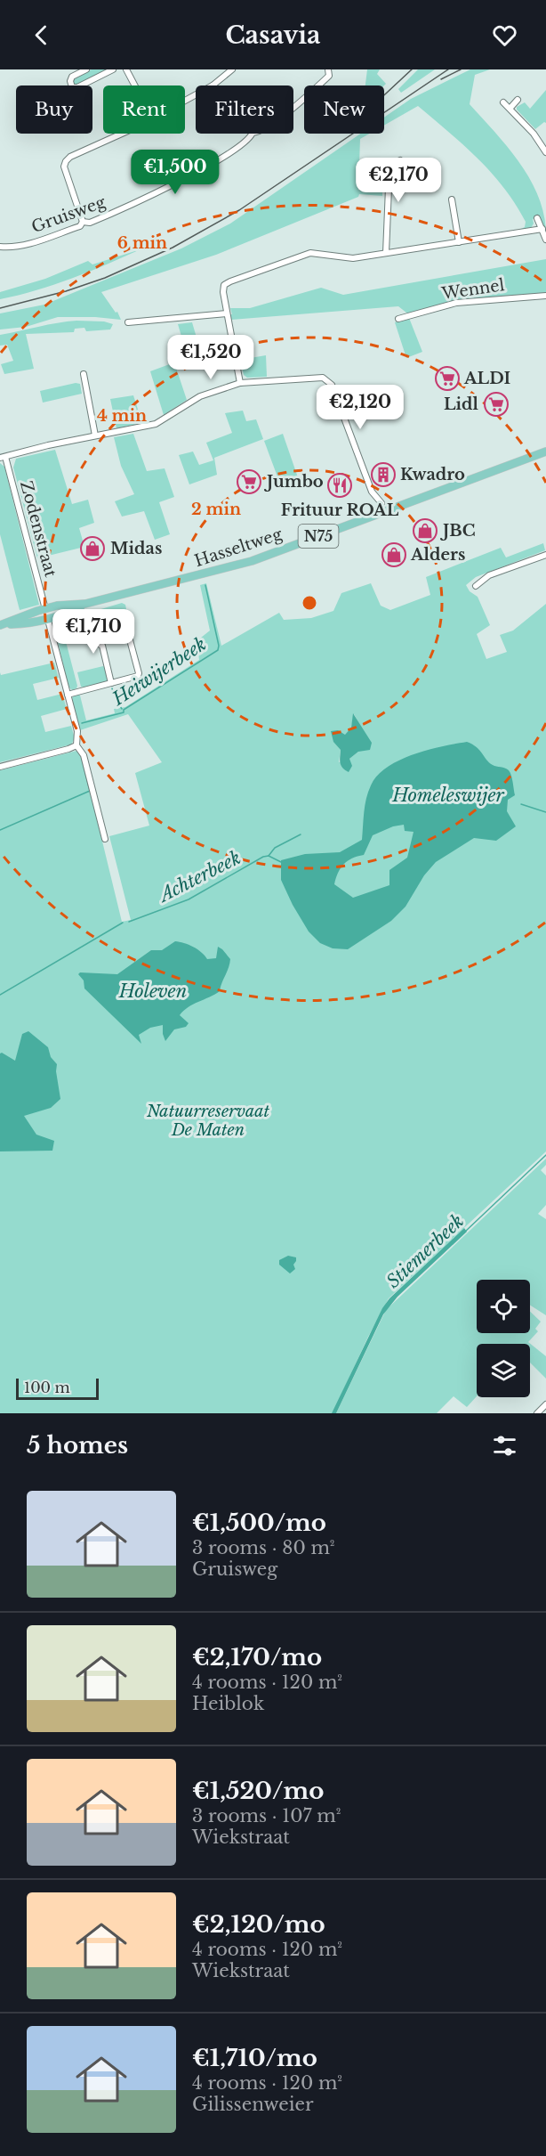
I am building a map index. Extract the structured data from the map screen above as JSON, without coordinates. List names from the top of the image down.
{
  "streets": {
    "main road": ["N75", "Hasseltweg"],
    "street": ["Gruisweg", "Wennel", "Zodenstraat"]
  },
  "crossings": [
    ["Zodenstraat", "Hasseltweg"]
  ],
  "water": [
    "Heiwijerbeek",
    "Homeleswijer",
    "Achterbeek",
    "Holeven",
    "Stiemerbeek"
  ],
  "parks": ["Natuurreservaat De Maten"],
  "places": {
    "supermarket": ["ALDI", "Lidl", "Jumbo"],
    "building": ["Kwadro"],
    "restaurant": ["Frituur ROAL"],
    "shop": ["JBC", "Midas", "Alders"]
  },
  "scale_bar": "100 m",
  "page": {
    "header": "Casavia",
    "chip": [
      "Buy",
      "Rent",
      "Filters",
      "New"
    ],
    "price": [
      "€1,500",
      "€2,170",
      "€1,520",
      "€2,120",
      "€1,710"
    ],
    "scale": "100 m",
    "heading": "5 homes",
    "list": [
      {
        "name": "€1,500/mo",
        "note": "3 rooms · 80 m² · Gruisweg"
      },
      {
        "name": "€2,170/mo",
        "note": "4 rooms · 120 m² · Heiblok"
      },
      {
        "name": "€1,520/mo",
        "note": "3 rooms · 107 m² · Wiekstraat"
      },
      {
        "name": "€2,120/mo",
        "note": "4 rooms · 120 m² · Wiekstraat"
      },
      {
        "name": "€1,710/mo",
        "note": "4 rooms · 120 m² · Gilissenweier"
      }
    ]
  },
  "rings": ["6 min", "4 min", "2 min"]
}
